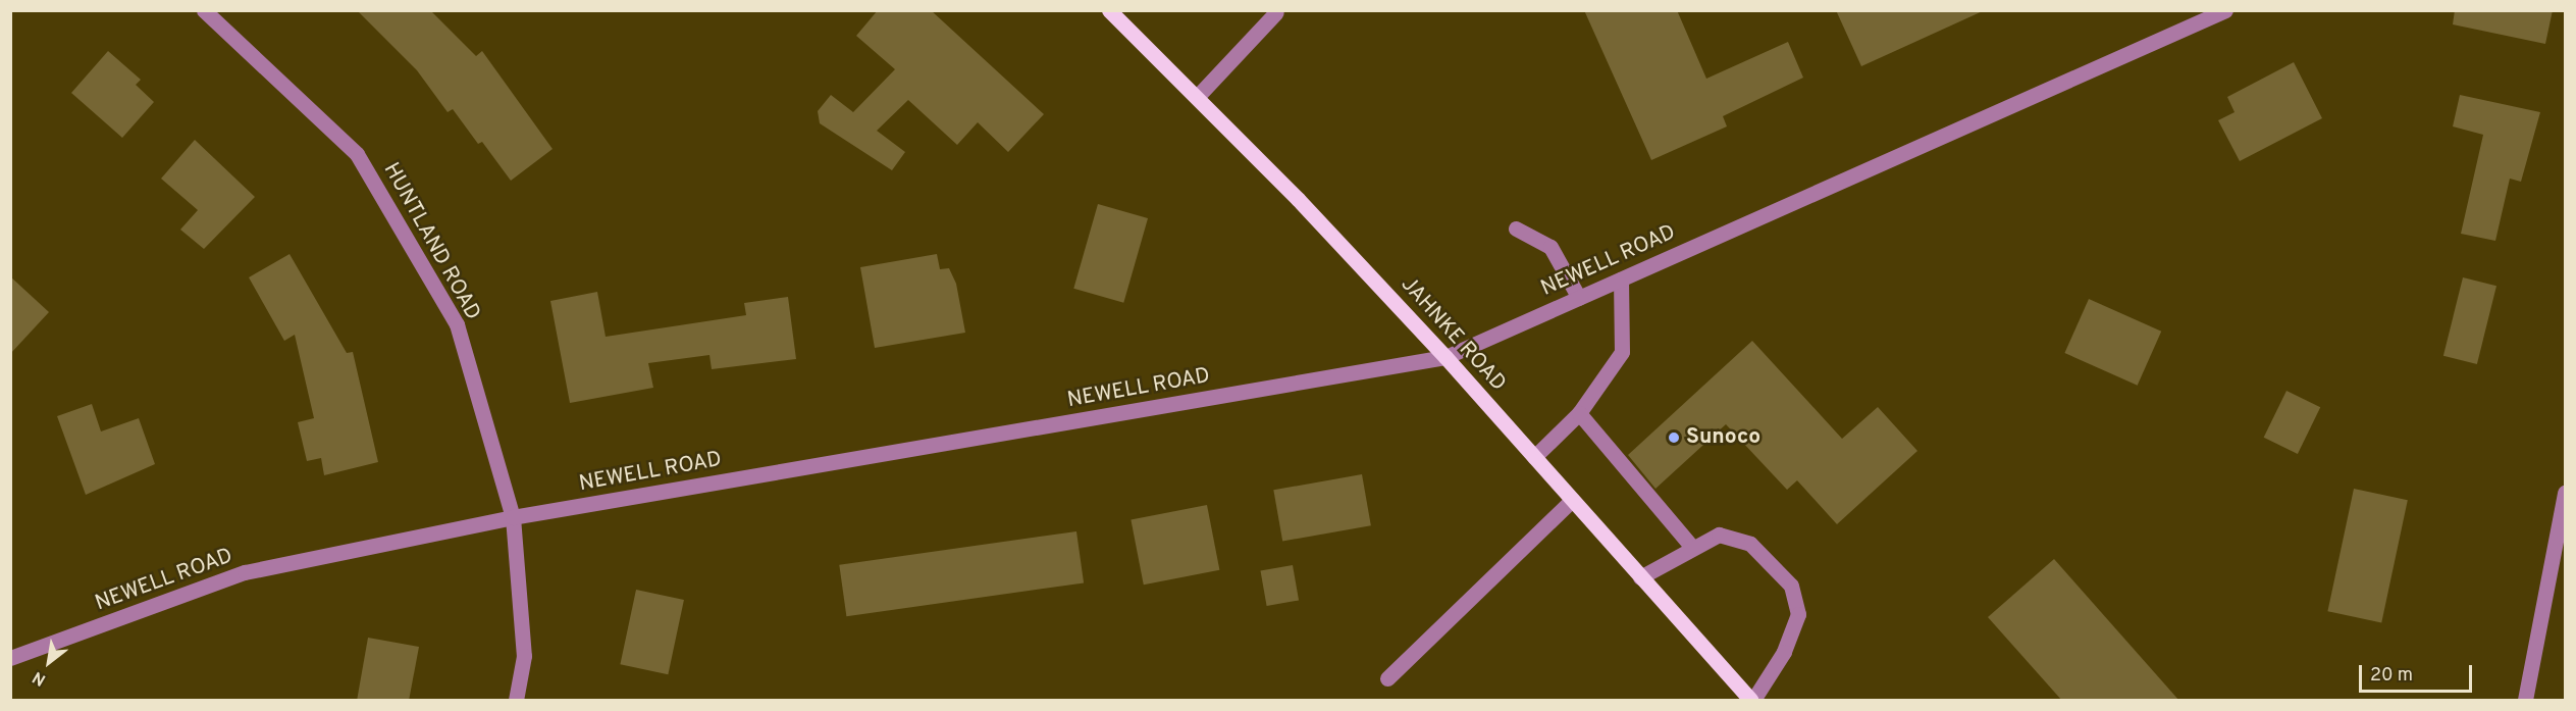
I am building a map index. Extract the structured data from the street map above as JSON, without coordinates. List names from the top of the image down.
{
  "streets": {
    "main road": ["JAHNKE ROAD"],
    "street": ["HUNTLAND ROAD", "NEWELL ROAD"]
  },
  "crossings": [
    ["HUNTLAND ROAD", "NEWELL ROAD"],
    ["NEWELL ROAD", "JAHNKE ROAD"]
  ],
  "places": ["Sunoco"],
  "scale_bar": "20 m",
  "north": "bottom left"
}
